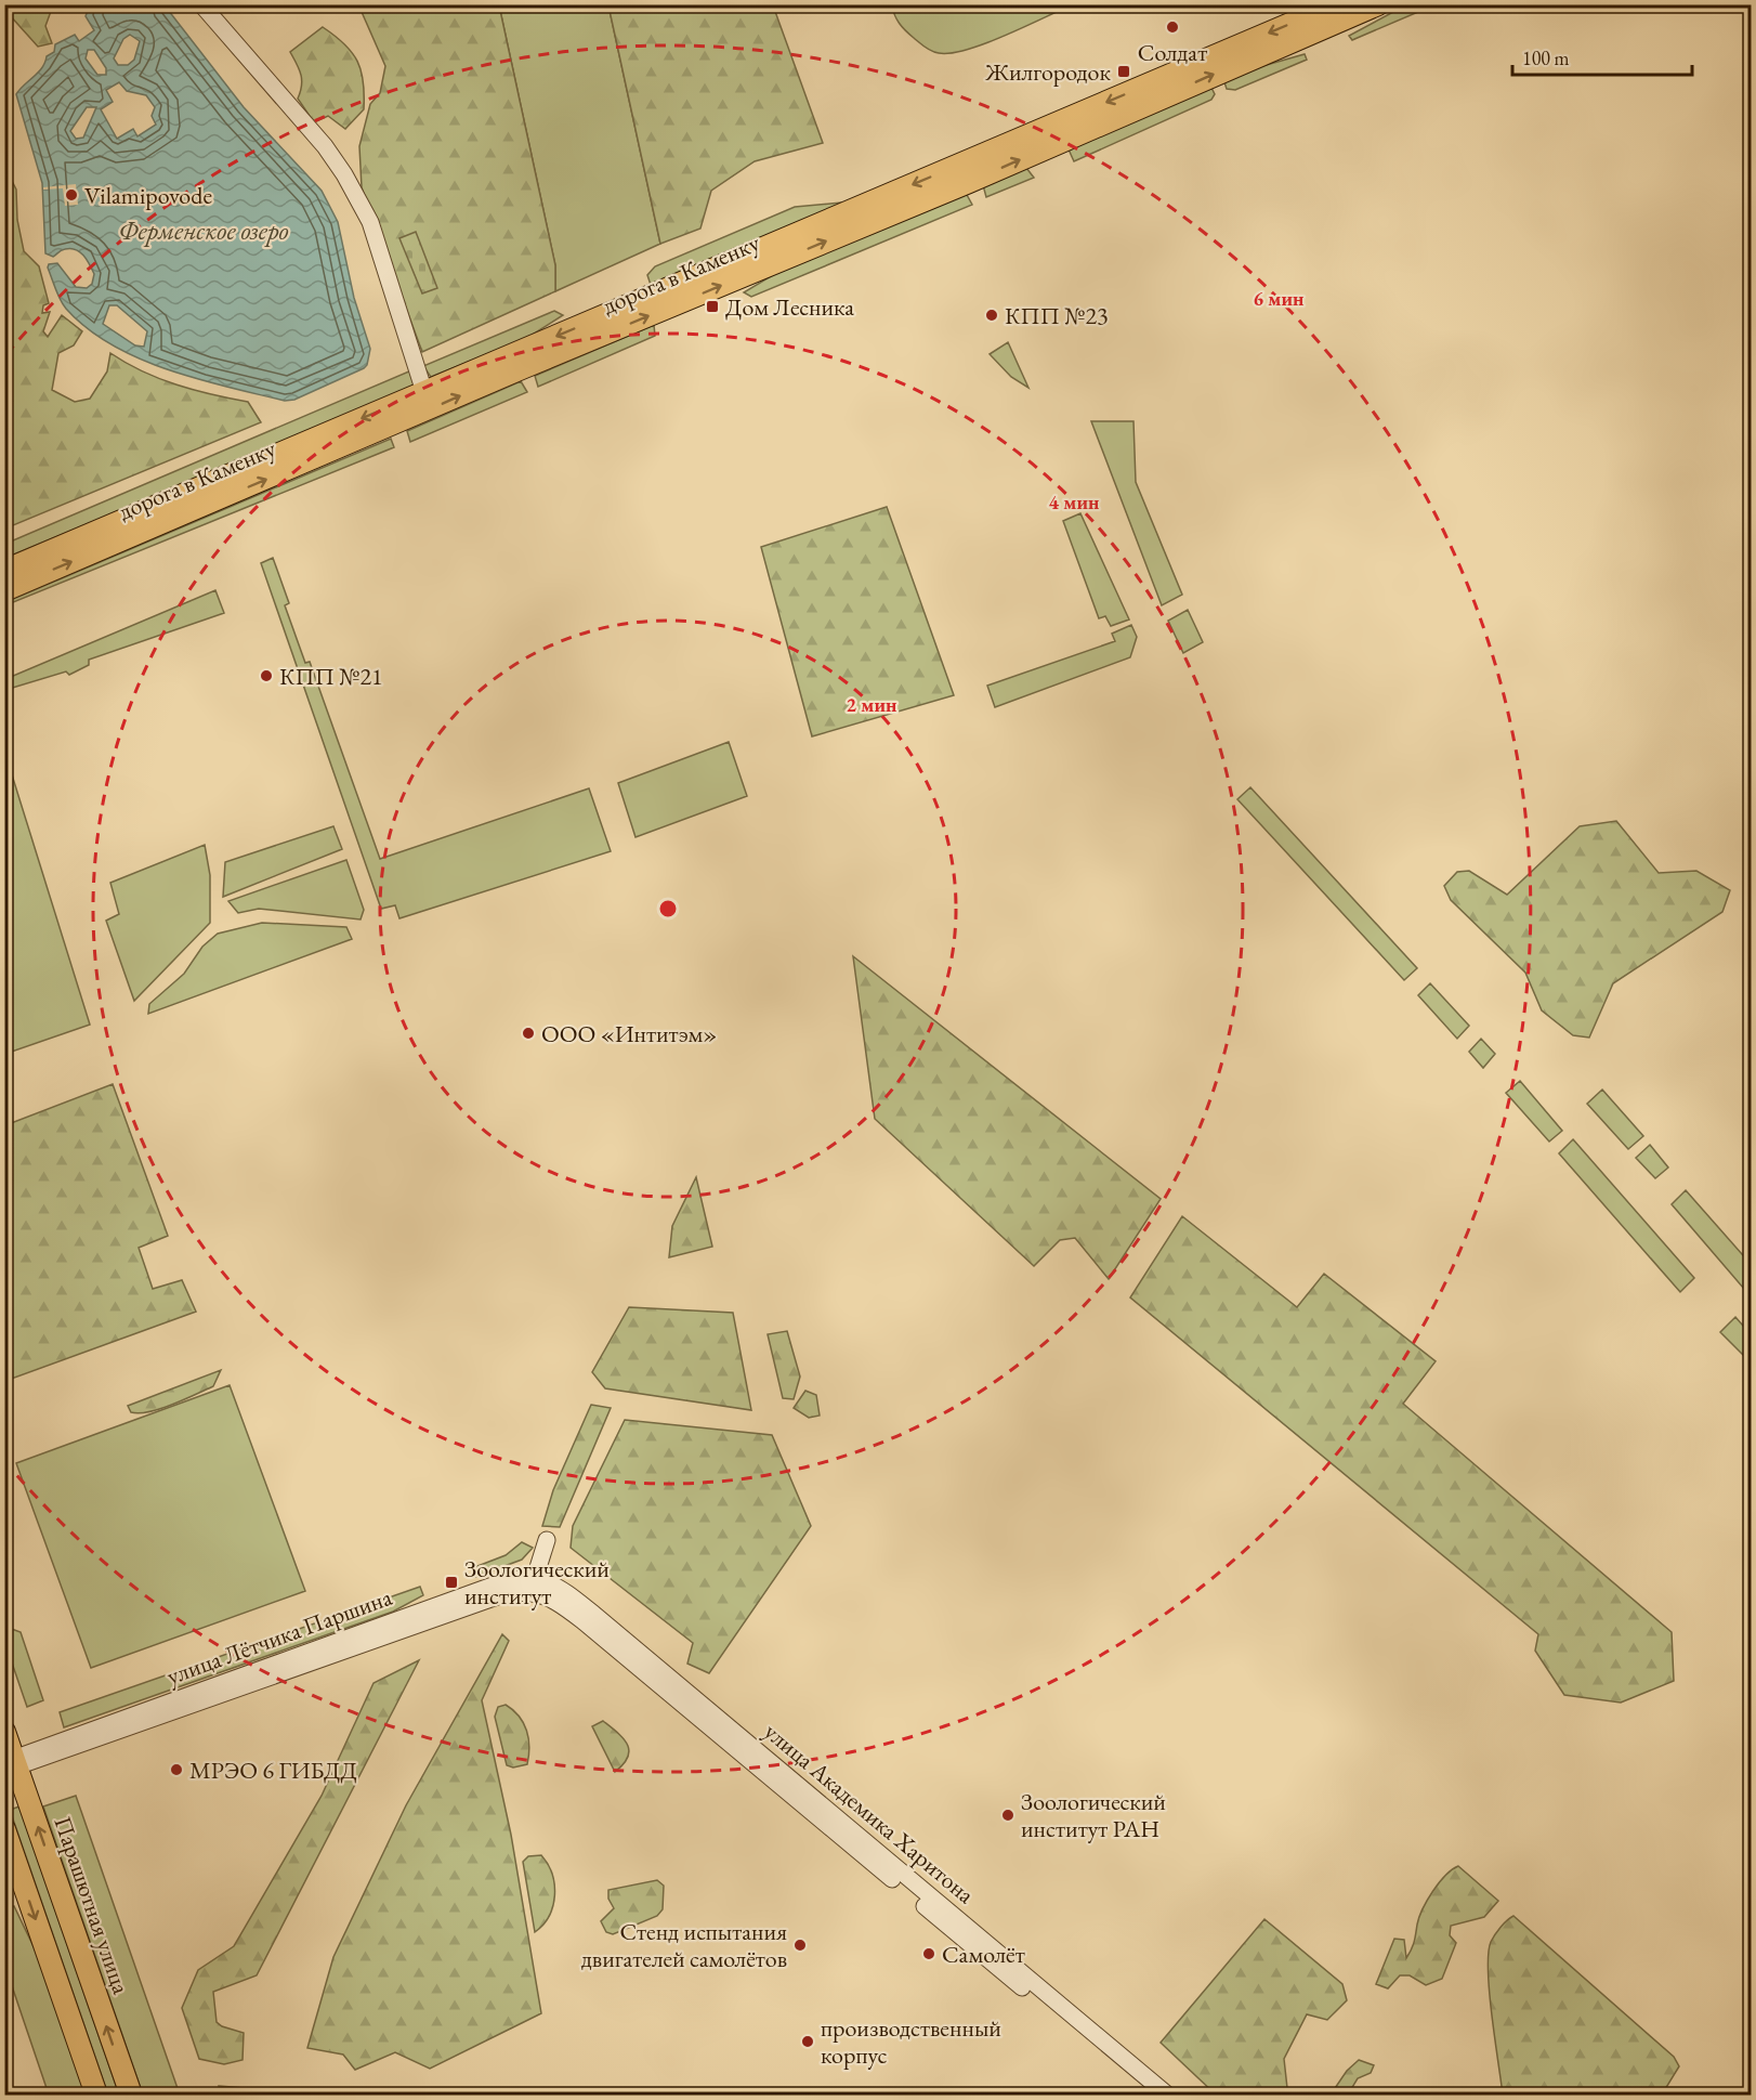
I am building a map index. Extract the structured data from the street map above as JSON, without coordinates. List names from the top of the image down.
{
  "streets": {
    "main road": ["дорога в Каменку", "Парашютная улица"],
    "street": ["улица Лётчика Паршина", "улица Академика Харитона"]
  },
  "crossings": [
    ["улица Лётчика Паршина", "улица Академика Харитона"],
    ["улица Лётчика Паршина", "Парашютная улица"]
  ],
  "water": ["Ферменское озеро"],
  "places": {
    "other": [
      "Солдат",
      "Vilamipovode",
      "КПП №23",
      "КПП №21",
      "ООО «Интитэм»",
      "МРЭО 6 ГИБДД",
      "Зоологический институт РАН",
      "Стенд испытания двигателей самолётов",
      "Самолёт",
      "производственный корпус"
    ],
    "transit": ["Жилгородок", "Дом Лесника", "Зоологический институт"]
  },
  "scale_bar": "100 m",
  "rings": ["6 мин", "4 мин", "2 мин"]
}
